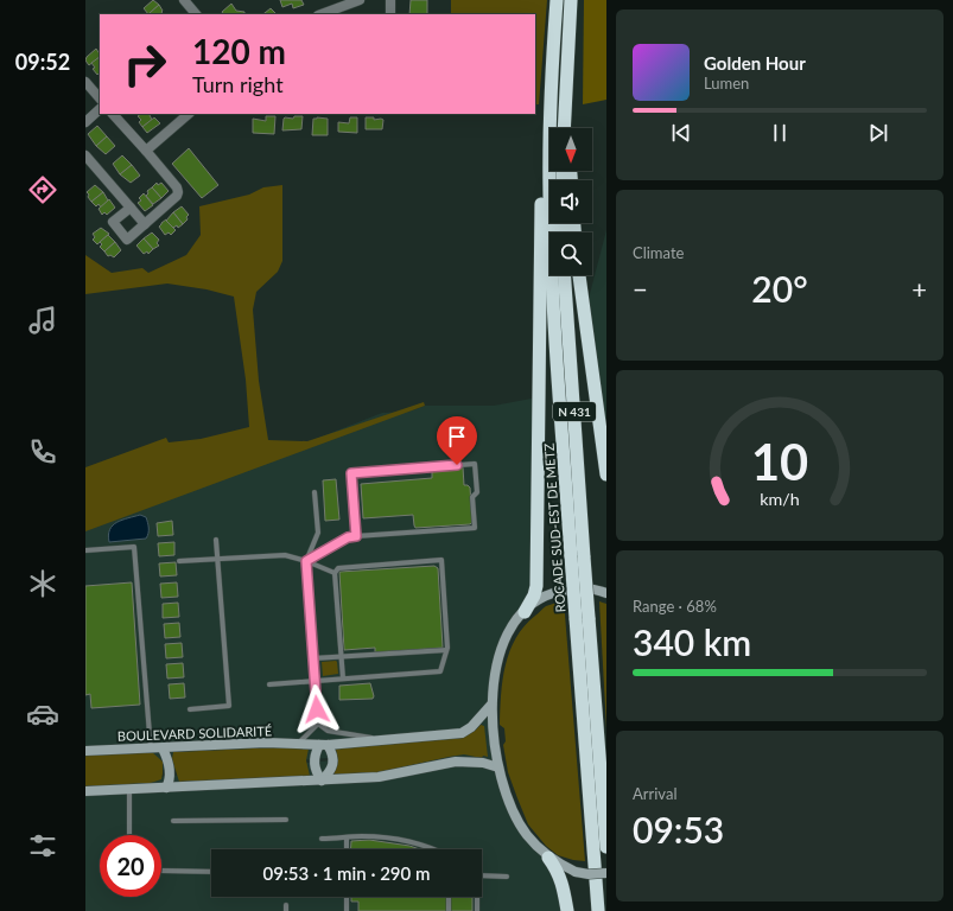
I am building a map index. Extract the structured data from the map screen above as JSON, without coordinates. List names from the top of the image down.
{
  "streets": {
    "highway": ["N 431", "ROCADE SUD-EST DE METZ"],
    "main road": ["BOULEVARD SOLIDARITÉ"]
  },
  "north": "bottom",
  "page": {
    "tabs": "09:52",
    "turn": ["120 m", "Turn right"],
    "song": ["Golden Hour", "Lumen"],
    "tile": [
      "Climate",
      ["Range · 68%", "340 km"],
      ["Arrival", "09:53"]
    ],
    "heat": ["−", "20°", "+"],
    "limit": "20",
    "trip": "09:53 · 1 min · 290 m",
    "gauge": ["10", "km/h"]
  }
}
